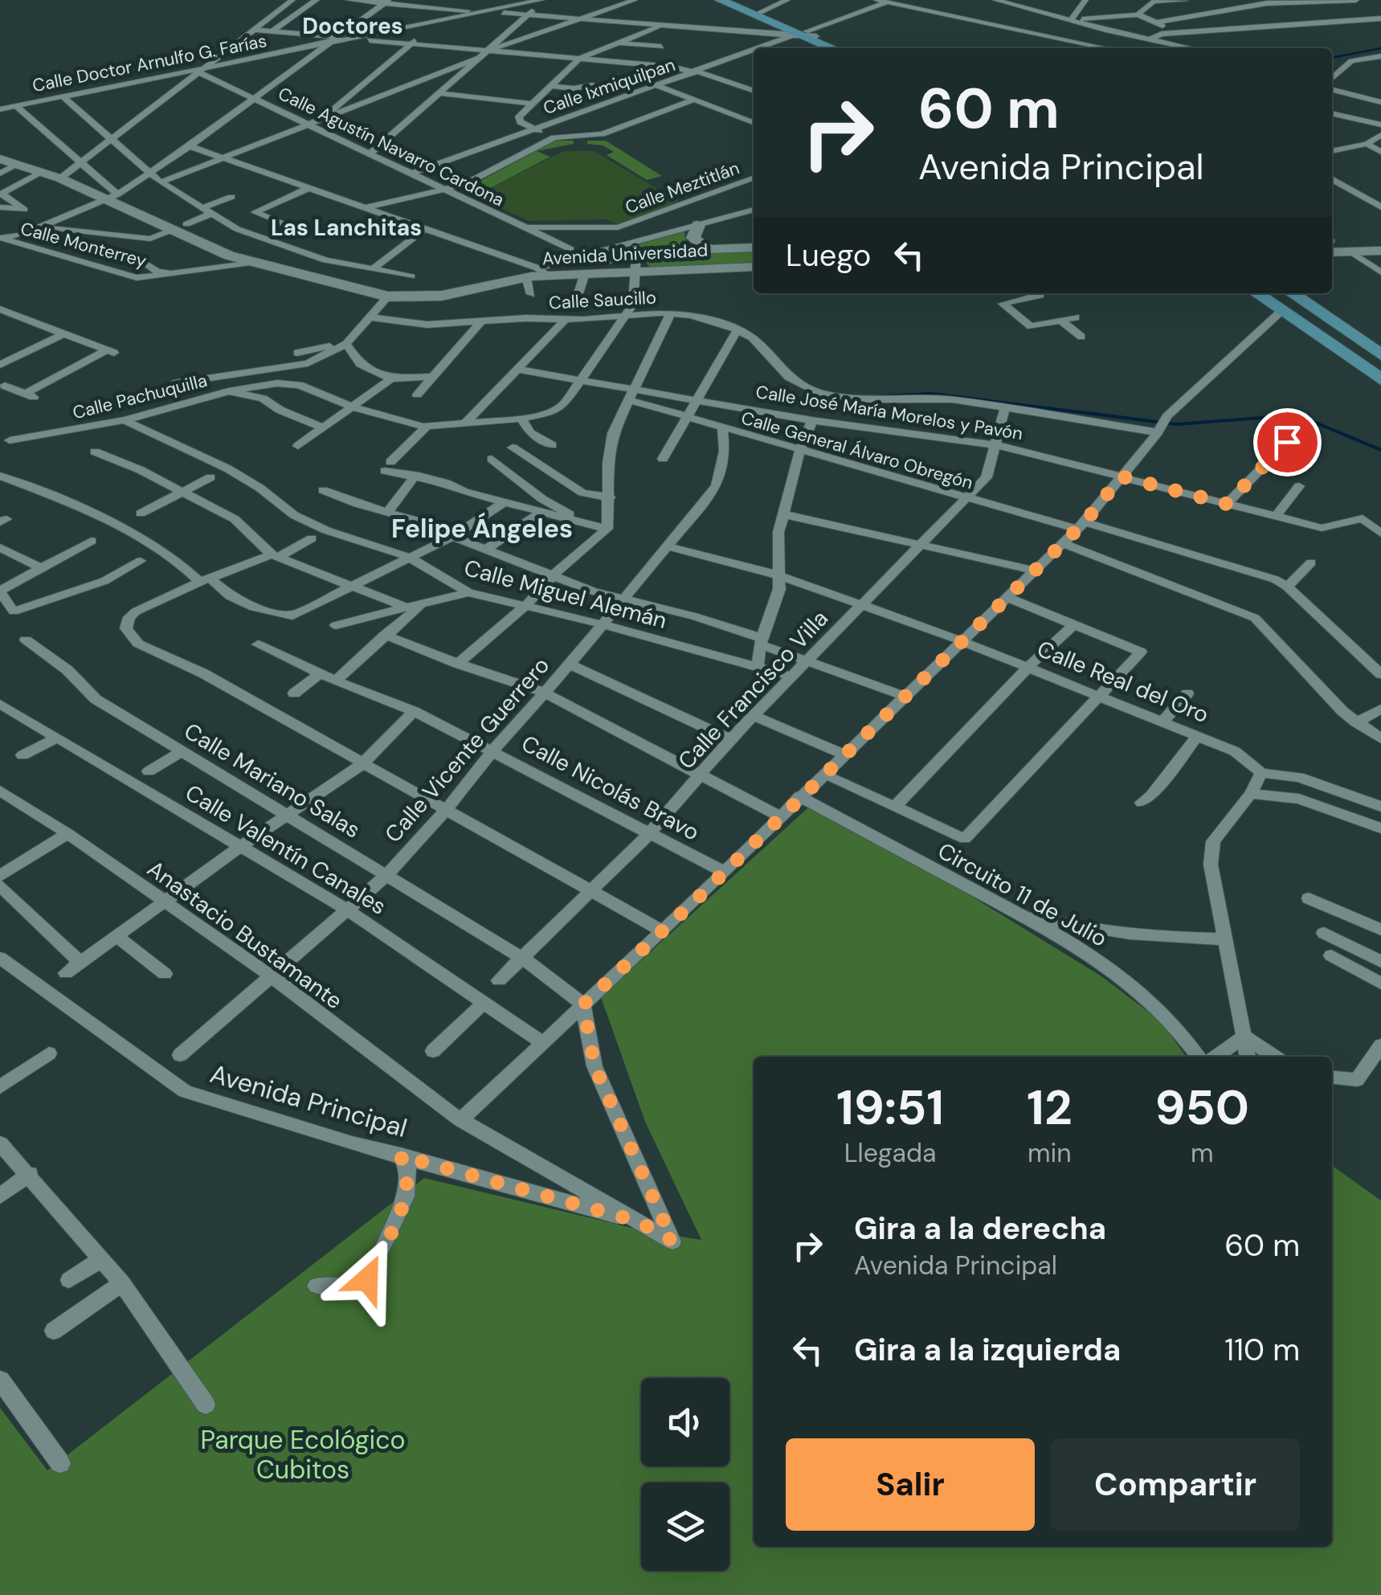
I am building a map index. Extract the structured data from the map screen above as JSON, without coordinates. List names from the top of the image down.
{
  "streets": {
    "main road": ["Avenida Universidad"],
    "street": [
      "Calle Doctor Arnulfo G. Farías",
      "Calle Ixmiquilpan",
      "Calle Agustín Navarro Cardona",
      "Calle Meztitlán",
      "Calle Monterrey",
      "Calle Saucillo",
      "Calle Pachuquilla",
      "Calle José María Morelos y Pavón",
      "Calle General Álvaro Obregón",
      "Calle Miguel Alemán",
      "Calle Real del Oro",
      "Calle Francisco Villa",
      "Calle Vicente Guerrero",
      "Calle Mariano Salas",
      "Calle Nicolás Bravo",
      "Calle Valentín Canales",
      "Circuito 11 de Julio",
      "Anastacio Bustamante",
      "Avenida Principal"
    ]
  },
  "crossings": [
    ["Calle Doctor Arnulfo G. Farías", "Calle Agustín Navarro Cardona"],
    ["Calle Ixmiquilpan", "Calle Agustín Navarro Cardona"],
    ["Calle Agustín Navarro Cardona", "Calle Meztitlán"],
    ["Calle Saucillo", "Calle Pachuquilla"],
    ["Calle Saucillo", "Calle Francisco Villa"],
    ["Calle Pachuquilla", "Calle Miguel Alemán"],
    ["Calle José María Morelos y Pavón", "Calle General Álvaro Obregón"],
    ["Calle José María Morelos y Pavón", "Calle Francisco Villa"],
    ["Calle General Álvaro Obregón", "Calle Francisco Villa"],
    ["Calle General Álvaro Obregón", "Calle Vicente Guerrero"],
    ["Calle Miguel Alemán", "Calle Francisco Villa"],
    ["Calle Miguel Alemán", "Calle Vicente Guerrero"],
    ["Calle Real del Oro", "Calle Francisco Villa"],
    ["Calle Real del Oro", "Calle Vicente Guerrero"],
    ["Calle Francisco Villa", "Calle Mariano Salas"],
    ["Calle Francisco Villa", "Calle Nicolás Bravo"],
    ["Calle Vicente Guerrero", "Calle Mariano Salas"],
    ["Calle Vicente Guerrero", "Calle Nicolás Bravo"],
    ["Calle Vicente Guerrero", "Calle Valentín Canales"],
    ["Calle Vicente Guerrero", "Anastacio Bustamante"],
    ["Anastacio Bustamante", "Avenida Principal"]
  ],
  "districts": ["Doctores", "Las Lanchitas", "Felipe Ángeles"],
  "parks": ["Parque Ecológico Cubitos"],
  "page": {
    "turn": ["60 m", "Avenida Principal"],
    "then": "Luego",
    "eta": [
      "19:51",
      "Llegada",
      "12",
      "min",
      "950",
      "m"
    ],
    "list": [
      {
        "name": "Gira a la derecha",
        "note": "Avenida Principal",
        "value": "60 m"
      },
      {
        "name": "Gira a la izquierda",
        "value": "110 m"
      }
    ],
    "buttons": ["Salir", "Compartir"]
  }
}
